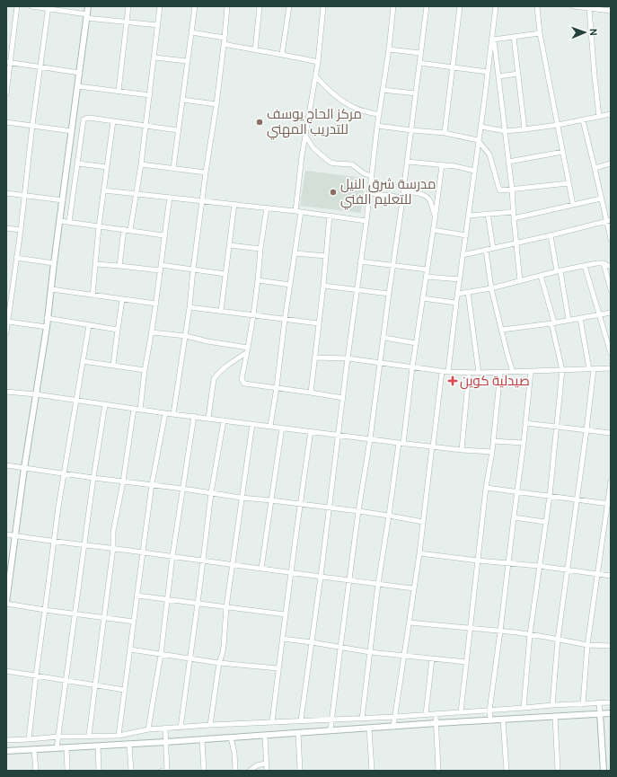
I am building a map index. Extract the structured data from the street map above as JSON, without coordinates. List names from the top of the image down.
{
  "places": {
    "other": ["مركز الحاج يوسف للتدريب المهني", "مدرسة شرق النيل للتعليم الفني"],
    "health": ["صيدلية كوين"]
  },
  "north": "right"
}
